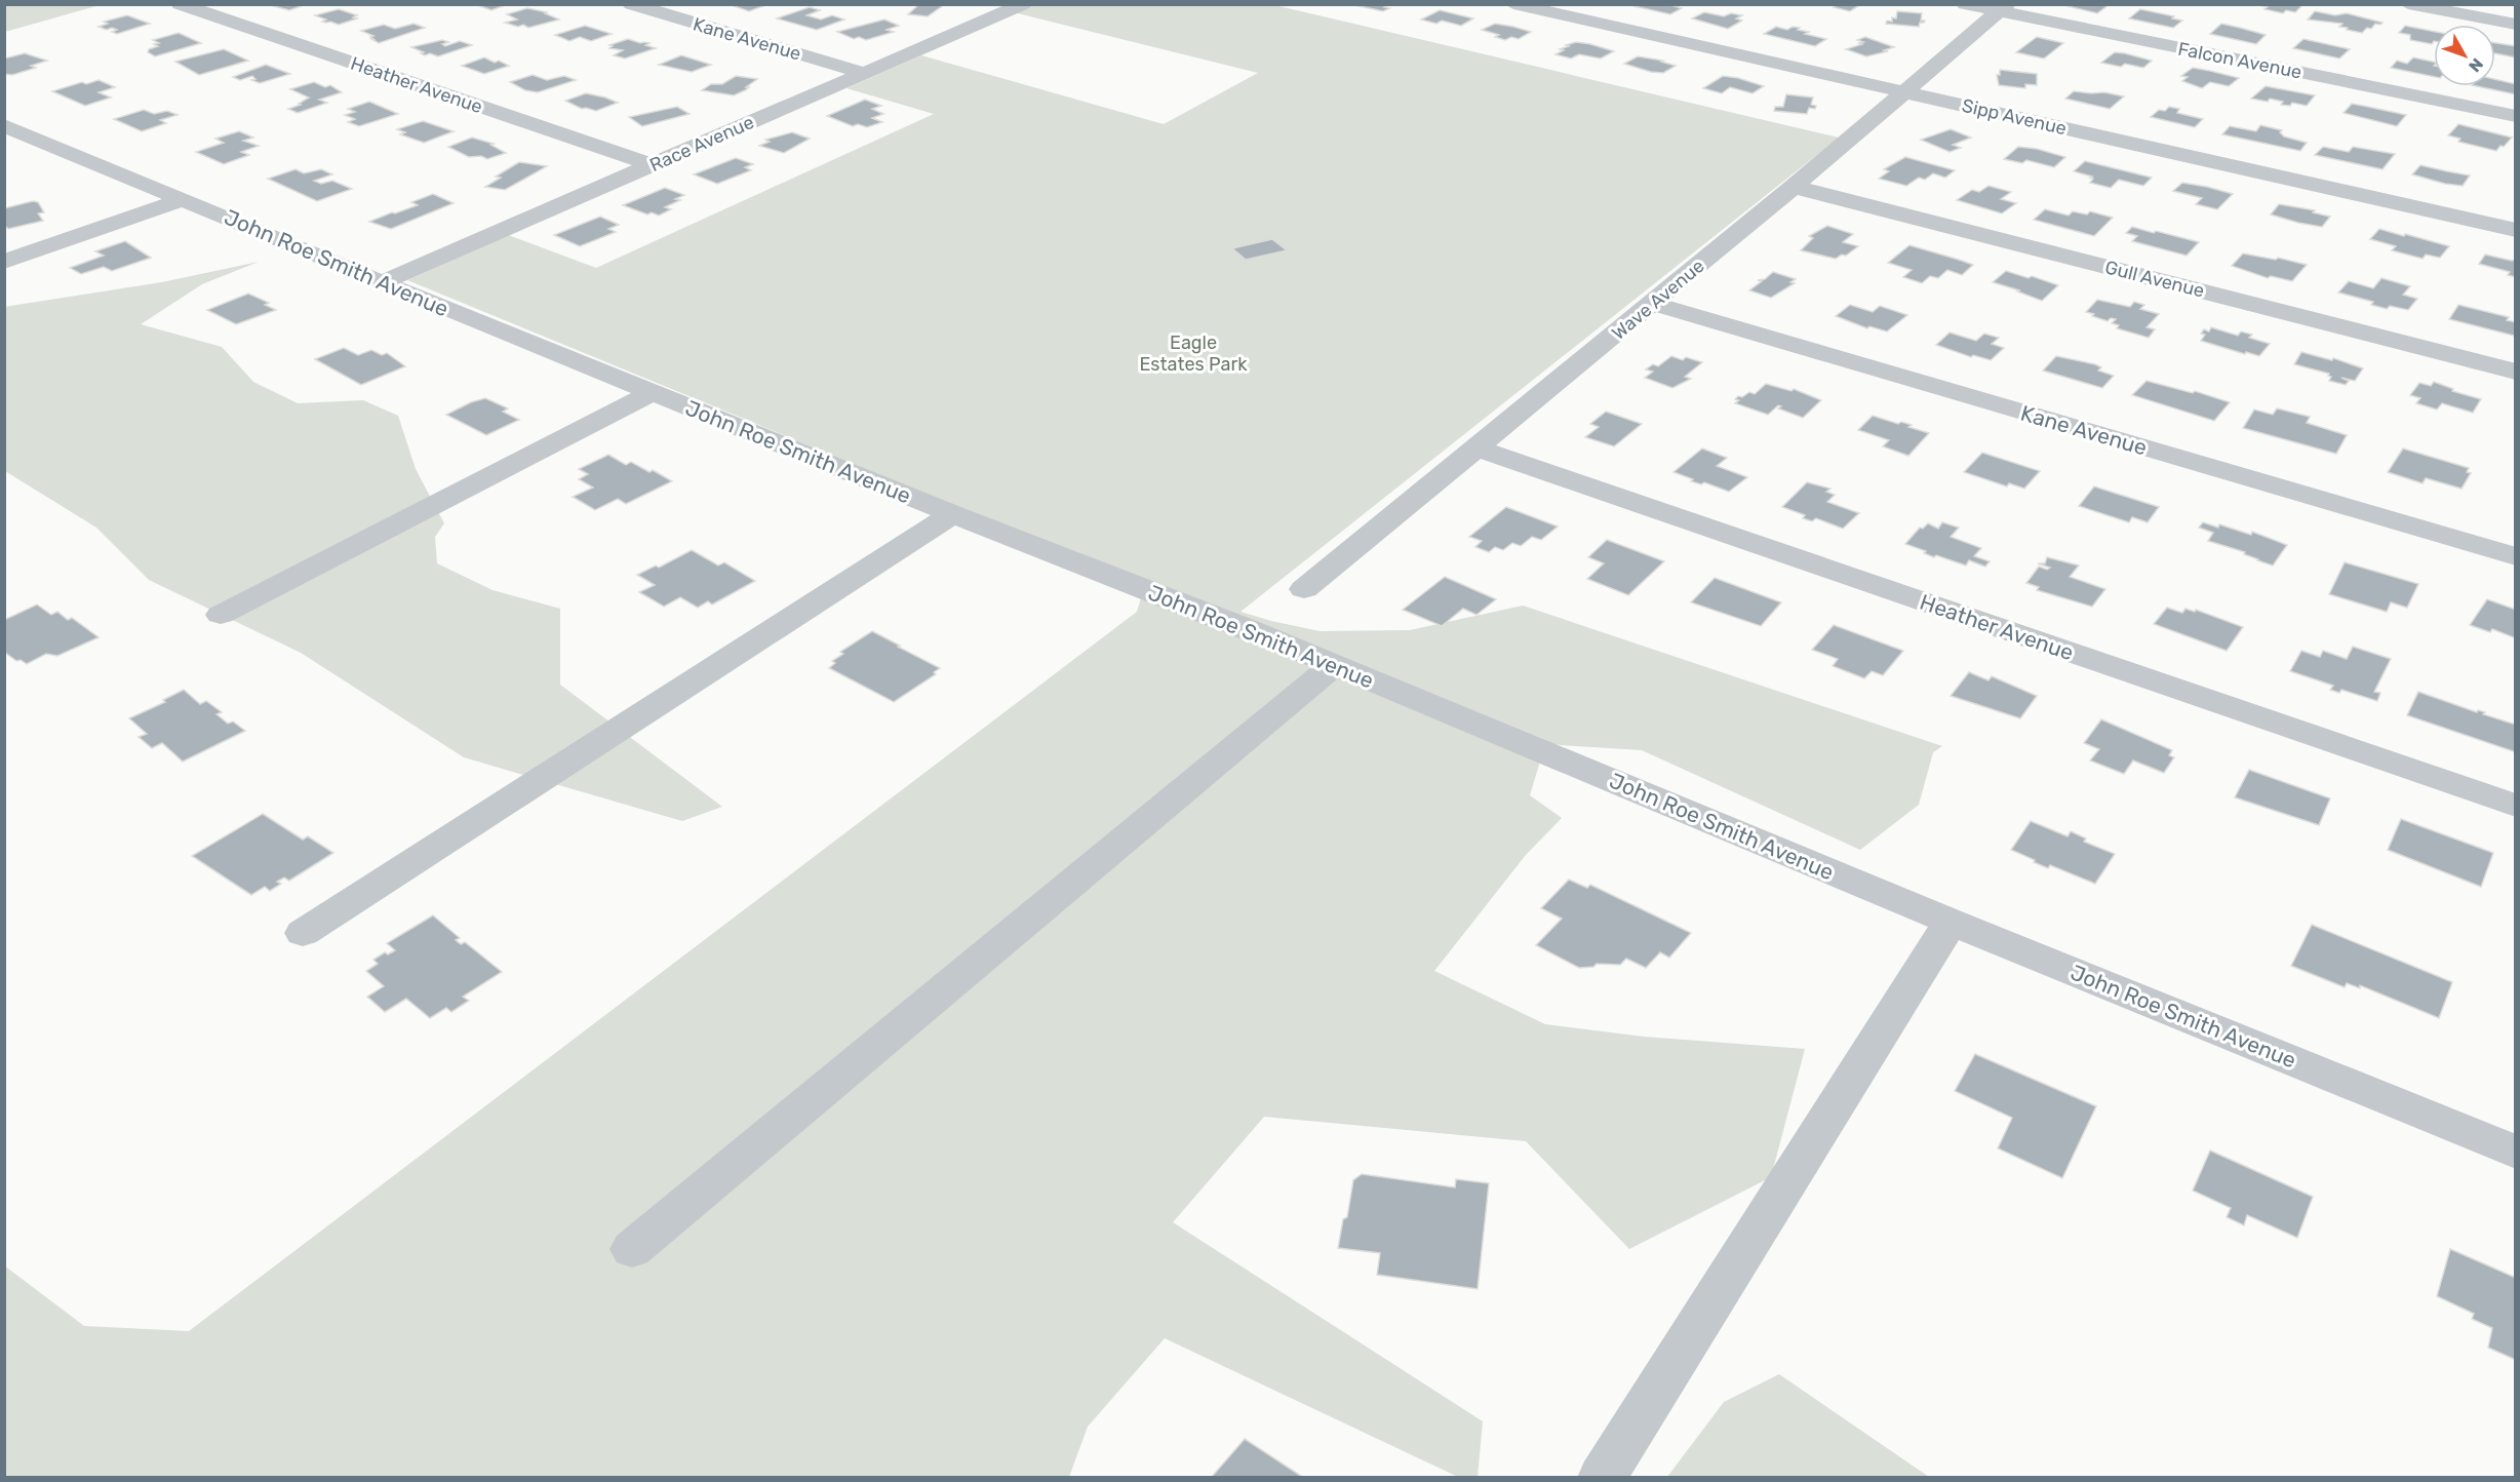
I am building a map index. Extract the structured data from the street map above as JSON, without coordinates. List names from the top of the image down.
{
  "streets": {
    "street": [
      "Kane Avenue",
      "Falcon Avenue",
      "Heather Avenue",
      "Sipp Avenue",
      "Race Avenue",
      "John Roe Smith Avenue",
      "Gull Avenue",
      "Wave Avenue"
    ]
  },
  "crossings": [
    ["Kane Avenue", "Race Avenue"],
    ["Kane Avenue", "Wave Avenue"],
    ["Falcon Avenue", "Wave Avenue"],
    ["Heather Avenue", "Race Avenue"],
    ["Heather Avenue", "Wave Avenue"],
    ["Sipp Avenue", "Wave Avenue"],
    ["Race Avenue", "John Roe Smith Avenue"],
    ["Gull Avenue", "Wave Avenue"]
  ],
  "parks": ["Eagle Estates Park"],
  "north": "bottom right"
}
